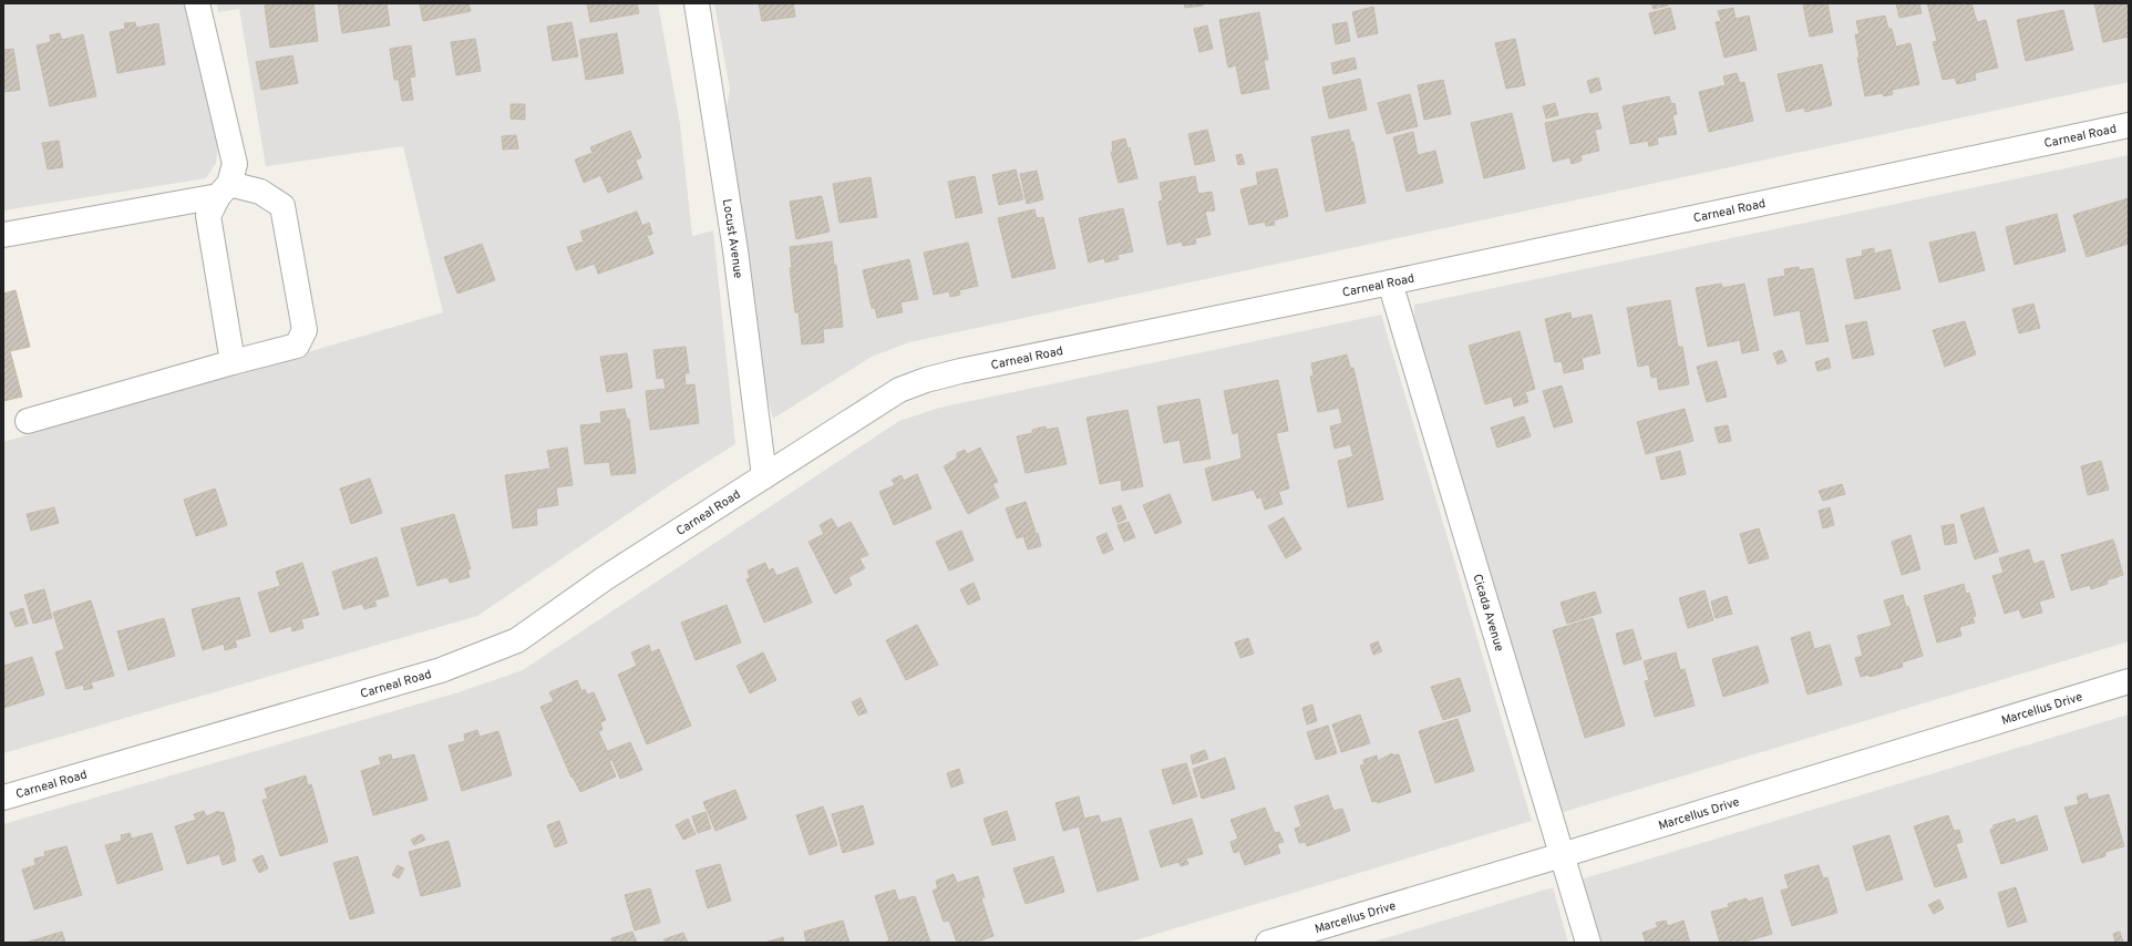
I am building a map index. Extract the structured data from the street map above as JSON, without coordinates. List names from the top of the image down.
{
  "streets": {
    "street": [
      "Carneal Road",
      "Locust Avenue",
      "Cicada Avenue",
      "Marcellus Drive"
    ]
  },
  "crossings": [
    ["Carneal Road", "Locust Avenue"],
    ["Carneal Road", "Cicada Avenue"],
    ["Cicada Avenue", "Marcellus Drive"]
  ]
}
